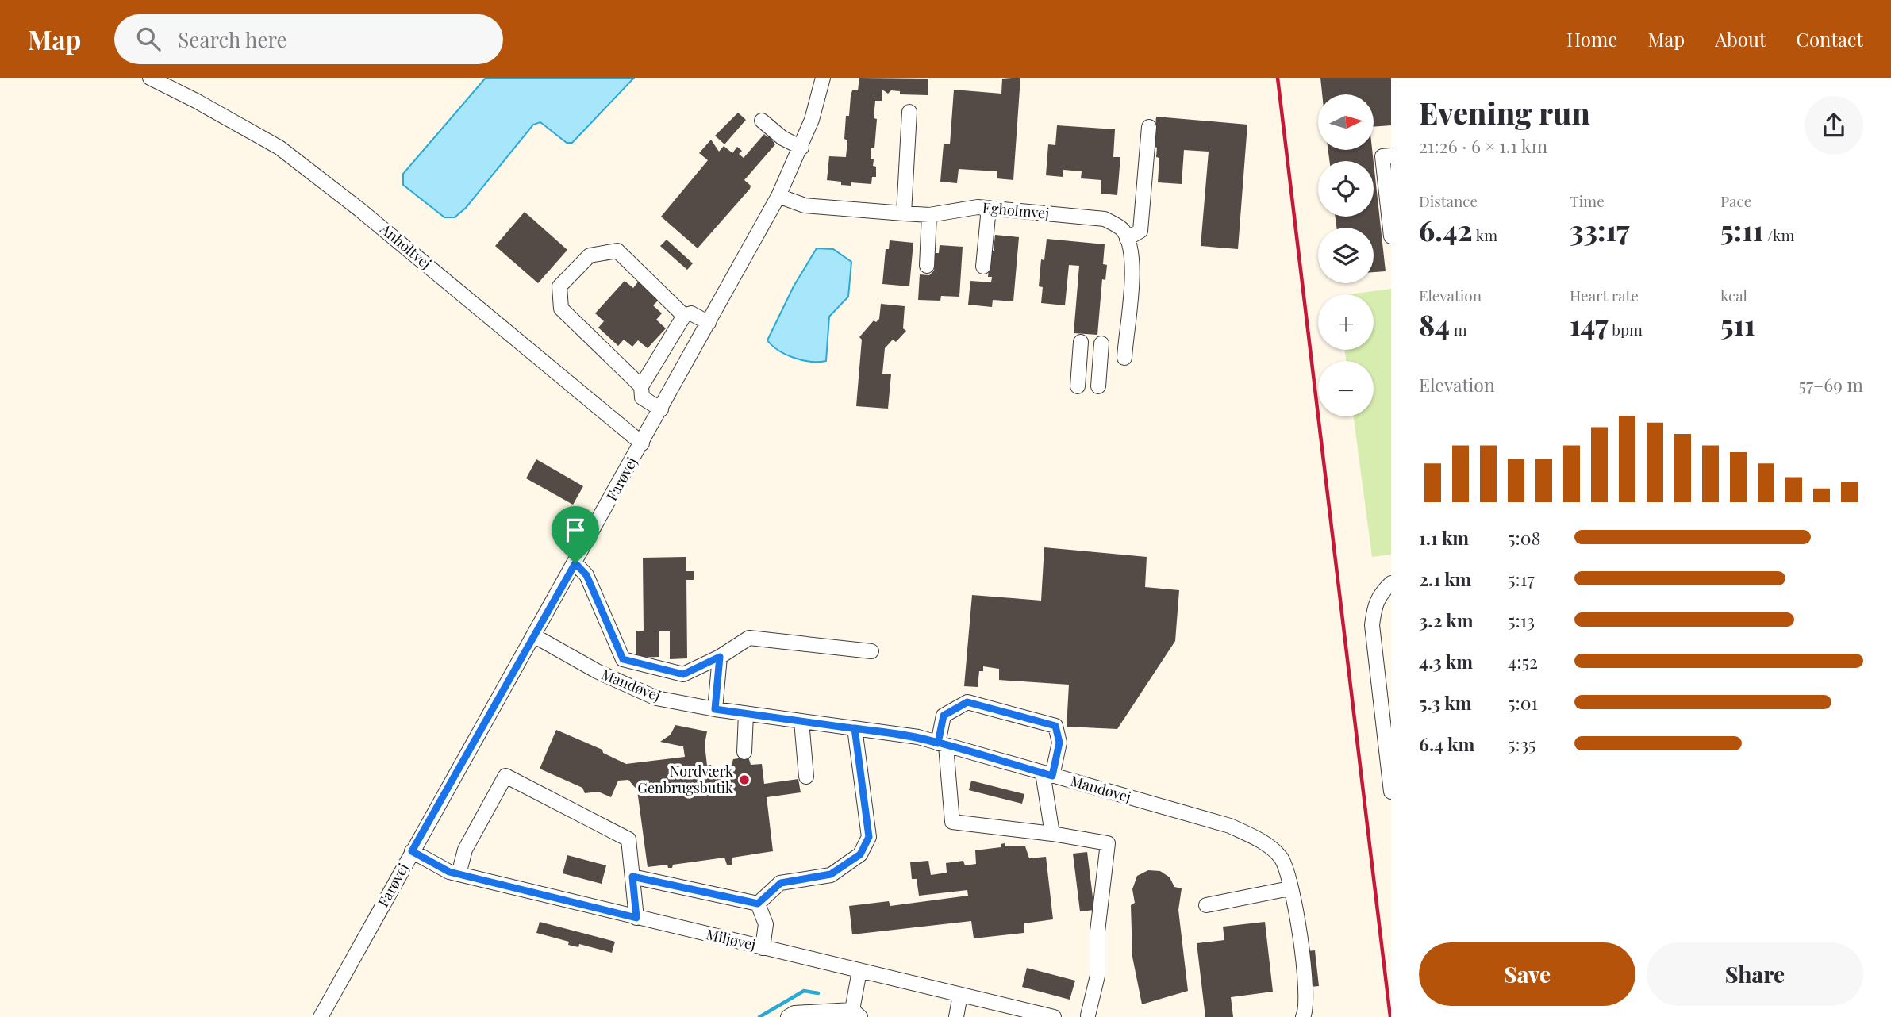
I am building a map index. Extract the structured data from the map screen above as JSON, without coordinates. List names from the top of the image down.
{
  "streets": {
    "street": [
      "Egholmvej",
      "Anholtvej",
      "Farøvej",
      "Mandøvej",
      "Miljøvej"
    ]
  },
  "crossings": [
    ["Egholmvej", "Farøvej"],
    ["Anholtvej", "Farøvej"],
    ["Farøvej", "Mandøvej"],
    ["Farøvej", "Miljøvej"]
  ],
  "places": ["Nordværk Genbrugsbutik"],
  "north": "right",
  "page": {
    "header": "Map",
    "search": "Search here",
    "nav": [
      "Home",
      "Map",
      "About",
      "Contact"
    ],
    "heading": ["Evening run", "21:26 · 6 × 1.1 km"],
    "map_buttons": ["+", "−"],
    "stats": [
      ["Distance", "6.42 km"],
      ["Time", "33:17"],
      ["Pace", "5:11 /km"],
      ["Elevation", "84 m"],
      ["Heart rate", "147 bpm"],
      ["kcal", "511"]
    ],
    "chart": ["Elevation", "57–69 m"],
    "list": [
      {
        "name": "1.1 km",
        "note": "5:08"
      },
      {
        "name": "2.1 km",
        "note": "5:17"
      },
      {
        "name": "3.2 km",
        "note": "5:13"
      },
      {
        "name": "4.3 km",
        "note": "4:52"
      },
      {
        "name": "5.3 km",
        "note": "5:01"
      },
      {
        "name": "6.4 km",
        "note": "5:35"
      }
    ],
    "buttons": ["Save", "Share"]
  }
}
